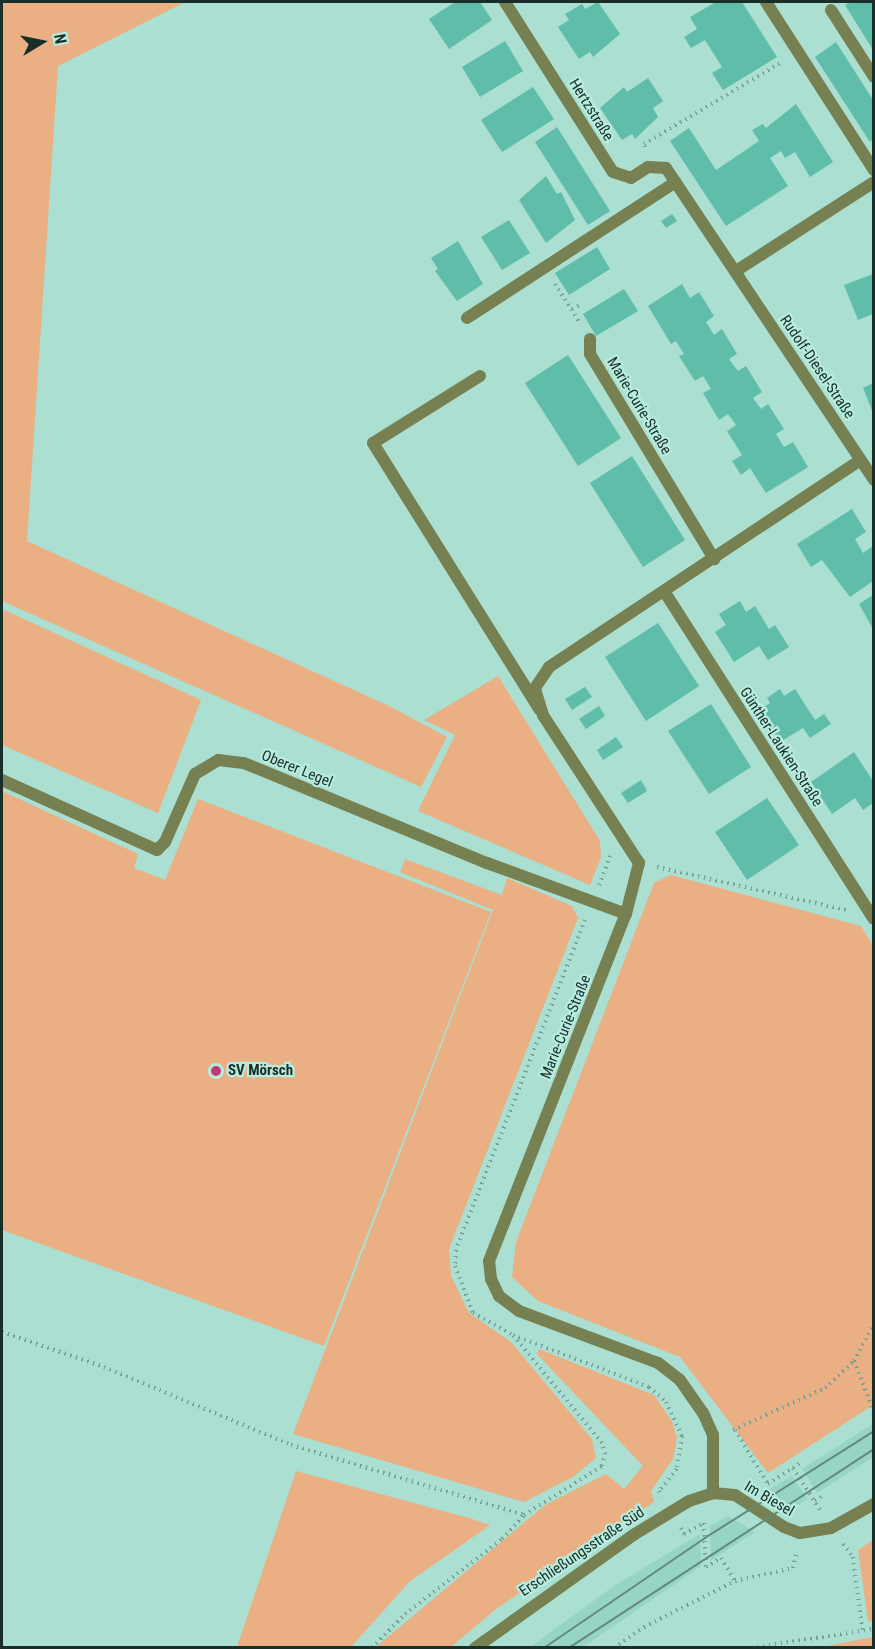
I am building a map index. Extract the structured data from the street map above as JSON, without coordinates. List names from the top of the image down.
{
  "streets": {
    "street": [
      "Hertzstraße",
      "Rudolf-Diesel-Straße",
      "Marie-Curie-Straße",
      "Günther-Laukien-Straße",
      "Oberer Legel",
      "Im Biesel",
      "Erschließungsstraße Süd"
    ]
  },
  "crossings": [
    ["Marie-Curie-Straße", "Oberer Legel"],
    ["Marie-Curie-Straße", "Im Biesel"],
    ["Marie-Curie-Straße", "Erschließungsstraße Süd"],
    ["Im Biesel", "Erschließungsstraße Süd"]
  ],
  "places": ["SV Mörsch"],
  "north": "right"
}
